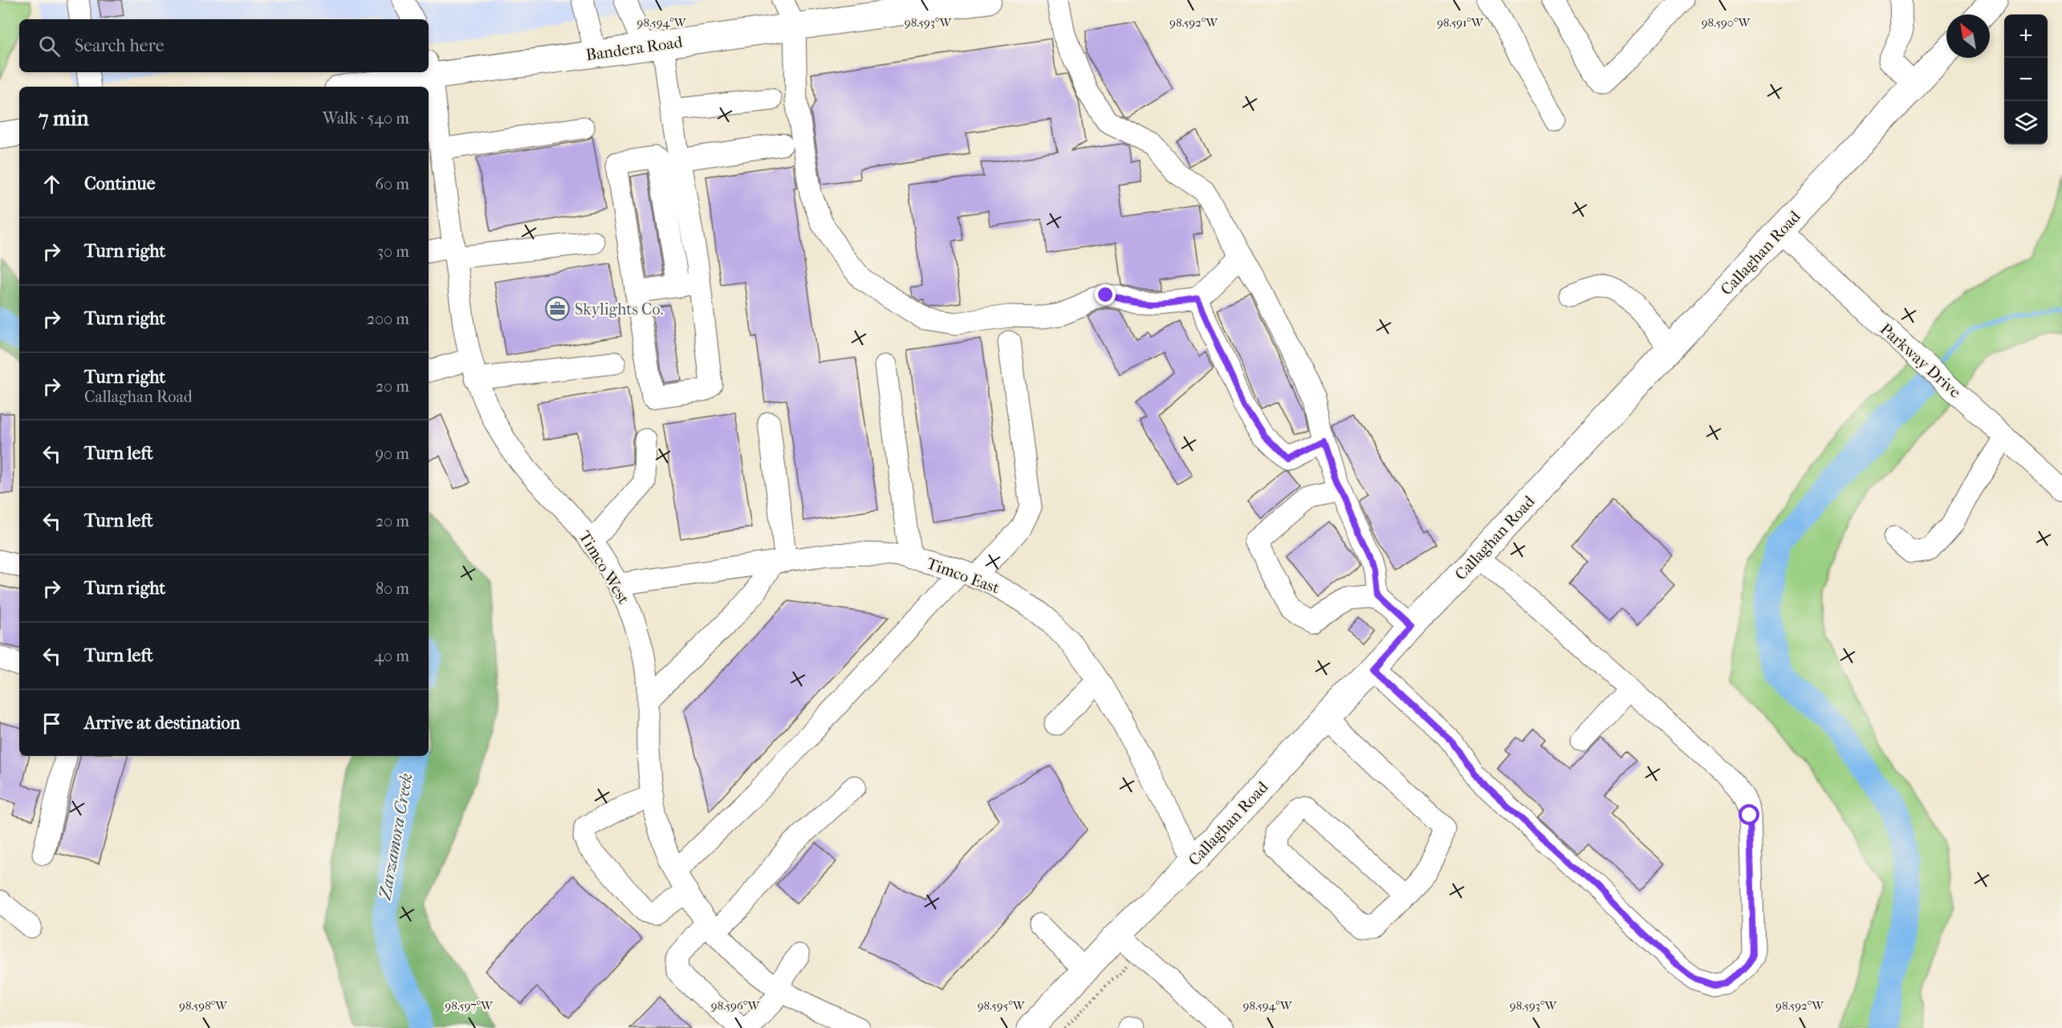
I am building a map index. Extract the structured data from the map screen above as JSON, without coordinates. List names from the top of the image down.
{
  "streets": {
    "main road": ["Bandera Road", "Callaghan Road"],
    "street": ["Parkway Drive", "Timco West", "Timco East"]
  },
  "crossings": [
    ["Bandera Road", "Timco West"],
    ["Callaghan Road", "Parkway Drive"],
    ["Callaghan Road", "Timco East"],
    ["Timco West", "Timco East"]
  ],
  "water": ["Zarzamora Creek"],
  "places": {
    "office": ["Skylights Co."]
  },
  "north": "top left",
  "page": {
    "map_buttons": ["+", "−"],
    "search": "Search here",
    "heading": ["7 min", "Walk · 540 m"],
    "list": [
      ["Continue", "60 m"],
      ["Turn right", "30 m"],
      ["Turn right", "200 m"],
      ["Turn right", "Callaghan Road", "20 m"],
      ["Turn left", "90 m"],
      ["Turn left", "20 m"],
      ["Turn right", "80 m"],
      ["Turn left", "40 m"],
      "Arrive at destination"
    ]
  },
  "coordinates": [
    "98.594°W",
    "98.593°W",
    "98.592°W",
    "98.590°W",
    "98.591°W",
    "98.598°W",
    "98.597°W",
    "98.596°W",
    "98.595°W"
  ]
}
